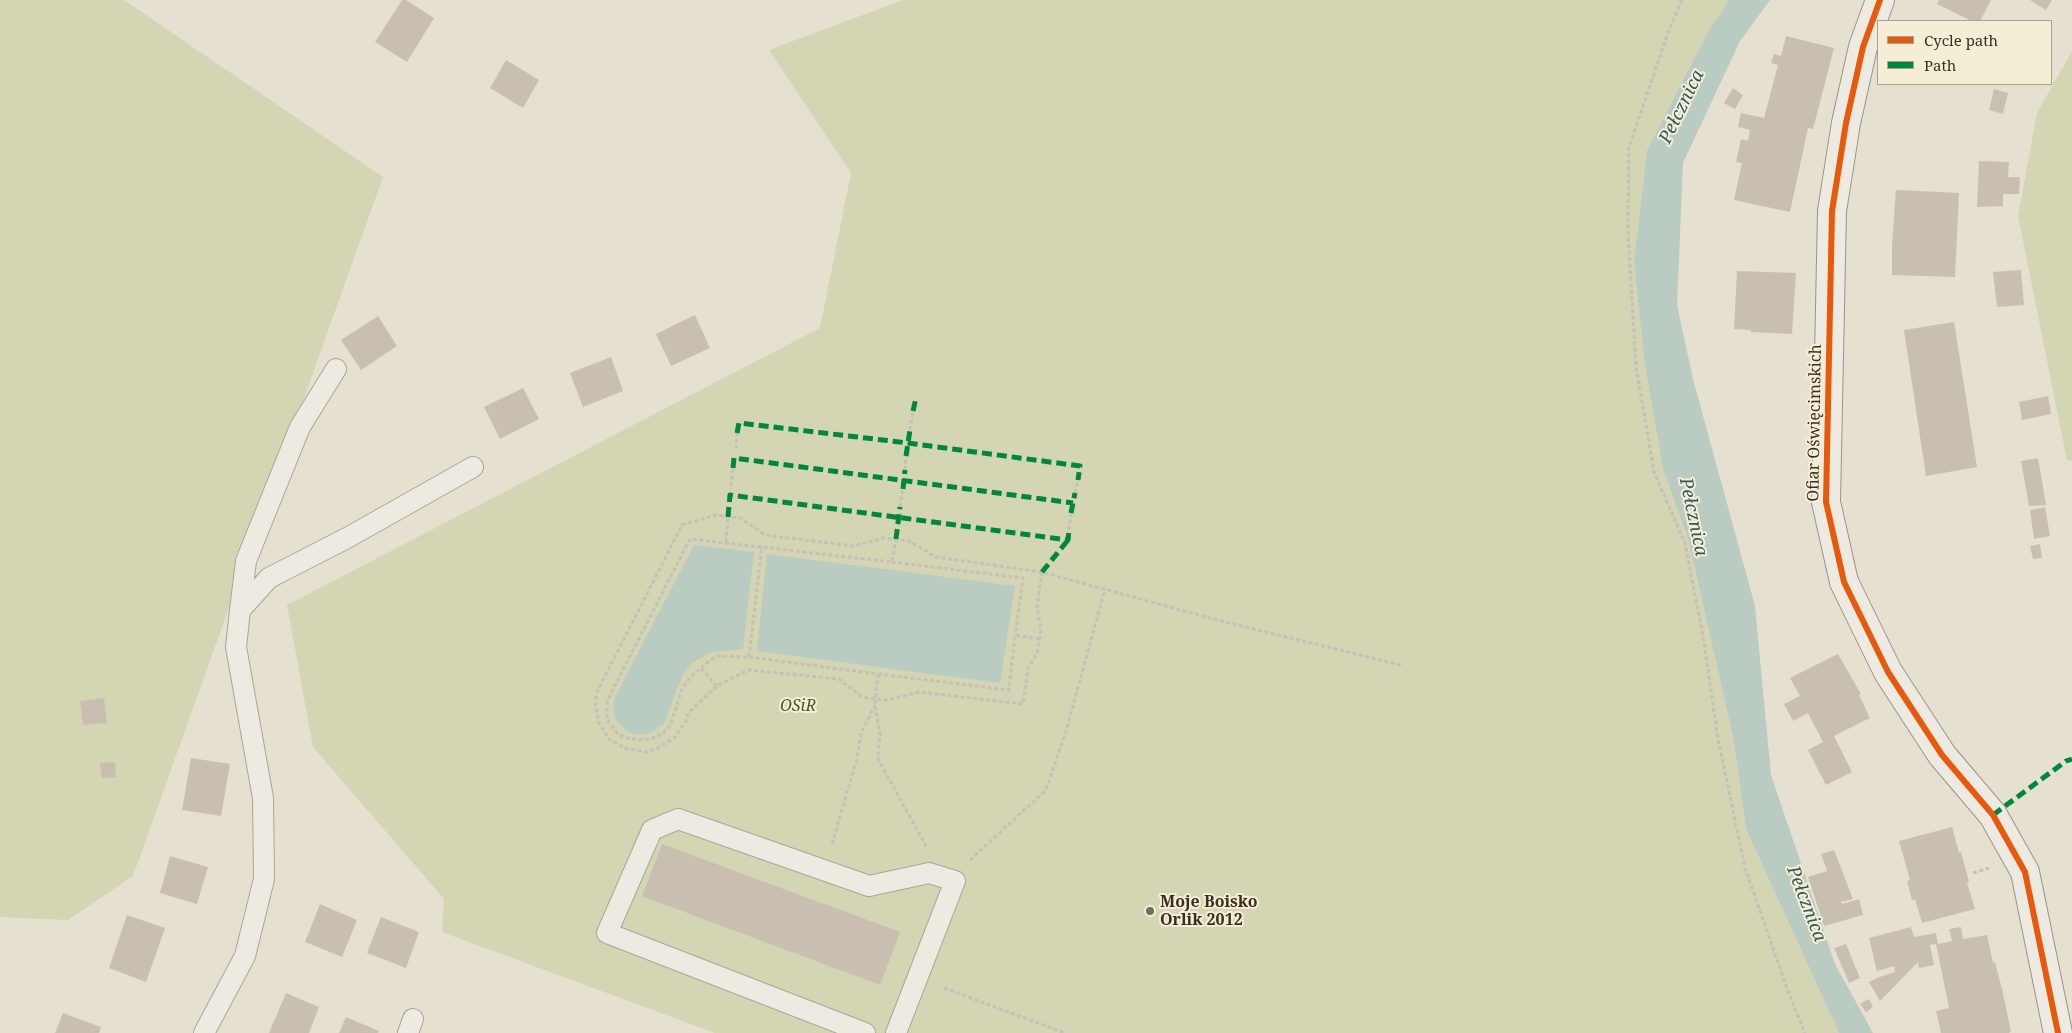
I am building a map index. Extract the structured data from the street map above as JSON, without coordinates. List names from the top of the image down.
{
  "streets": {
    "street": ["Ofiar Oświęcimskich"]
  },
  "water": ["Pełcznica"],
  "parks": ["OSiR"],
  "places": ["Moje Boisko Orlik 2012"],
  "legend": ["Cycle path", "Path"]
}
